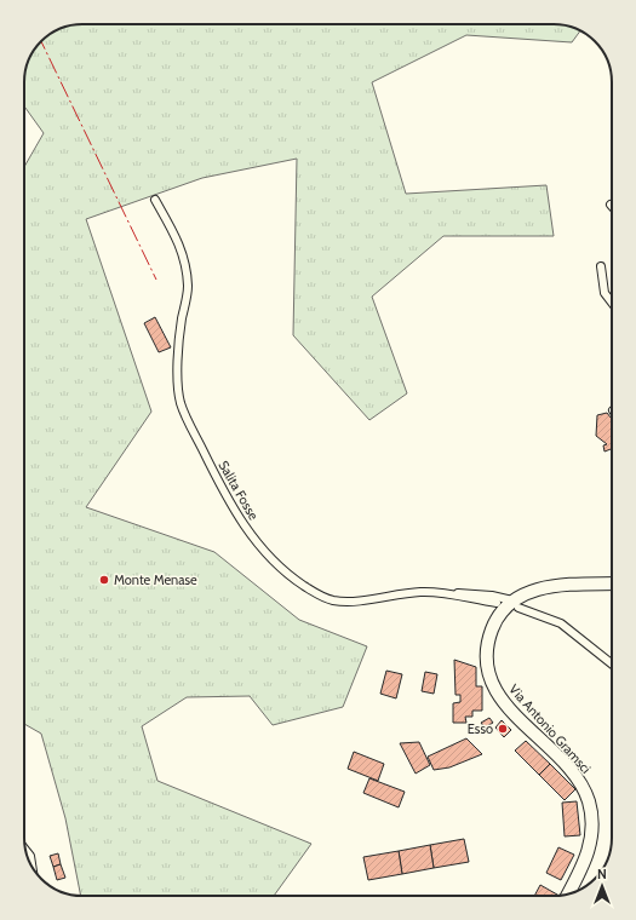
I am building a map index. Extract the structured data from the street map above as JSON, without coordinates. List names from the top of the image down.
{
  "streets": {
    "main road": ["Via Antonio Gramsci"],
    "street": ["Salita Fosse"]
  },
  "places": ["Monte Menase", "Esso"],
  "north": "top"
}
